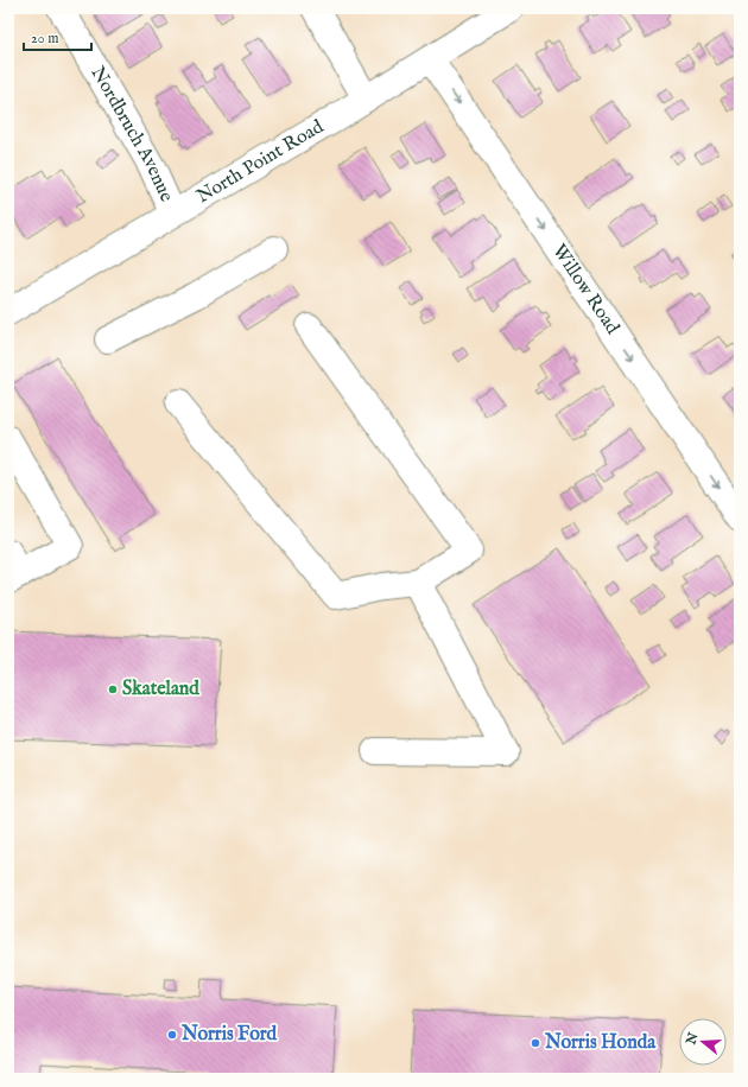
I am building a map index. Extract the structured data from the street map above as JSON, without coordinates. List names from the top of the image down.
{
  "streets": {
    "street": ["Nordbruch Avenue", "North Point Road", "Willow Road"]
  },
  "crossings": [
    ["Nordbruch Avenue", "North Point Road"],
    ["North Point Road", "Willow Road"]
  ],
  "one_way": ["Willow Road"],
  "places": ["Skateland", "Norris Ford", "Norris Honda"],
  "scale_bar": "20 m",
  "north": "left"
}
